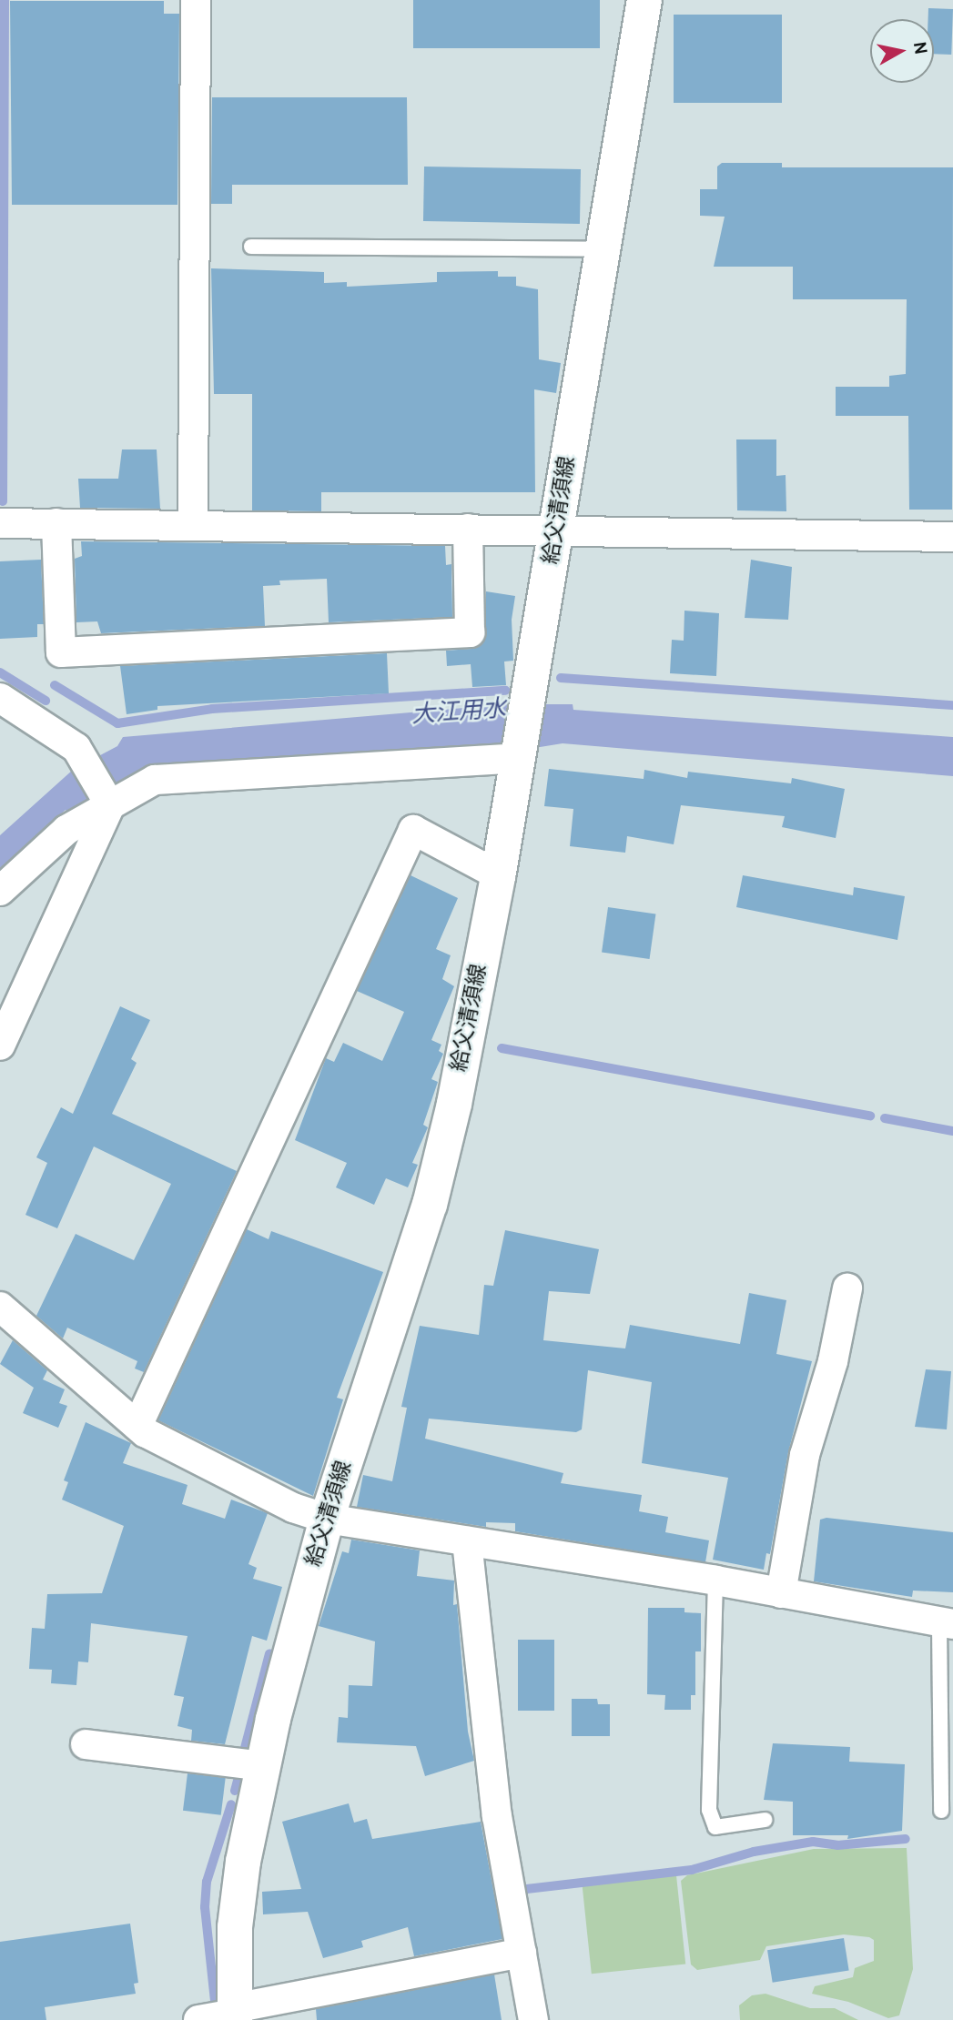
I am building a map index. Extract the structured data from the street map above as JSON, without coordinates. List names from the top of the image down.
{
  "streets": {
    "main road": ["給父清須線"]
  },
  "water": ["大江用水"],
  "north": "right"
}
